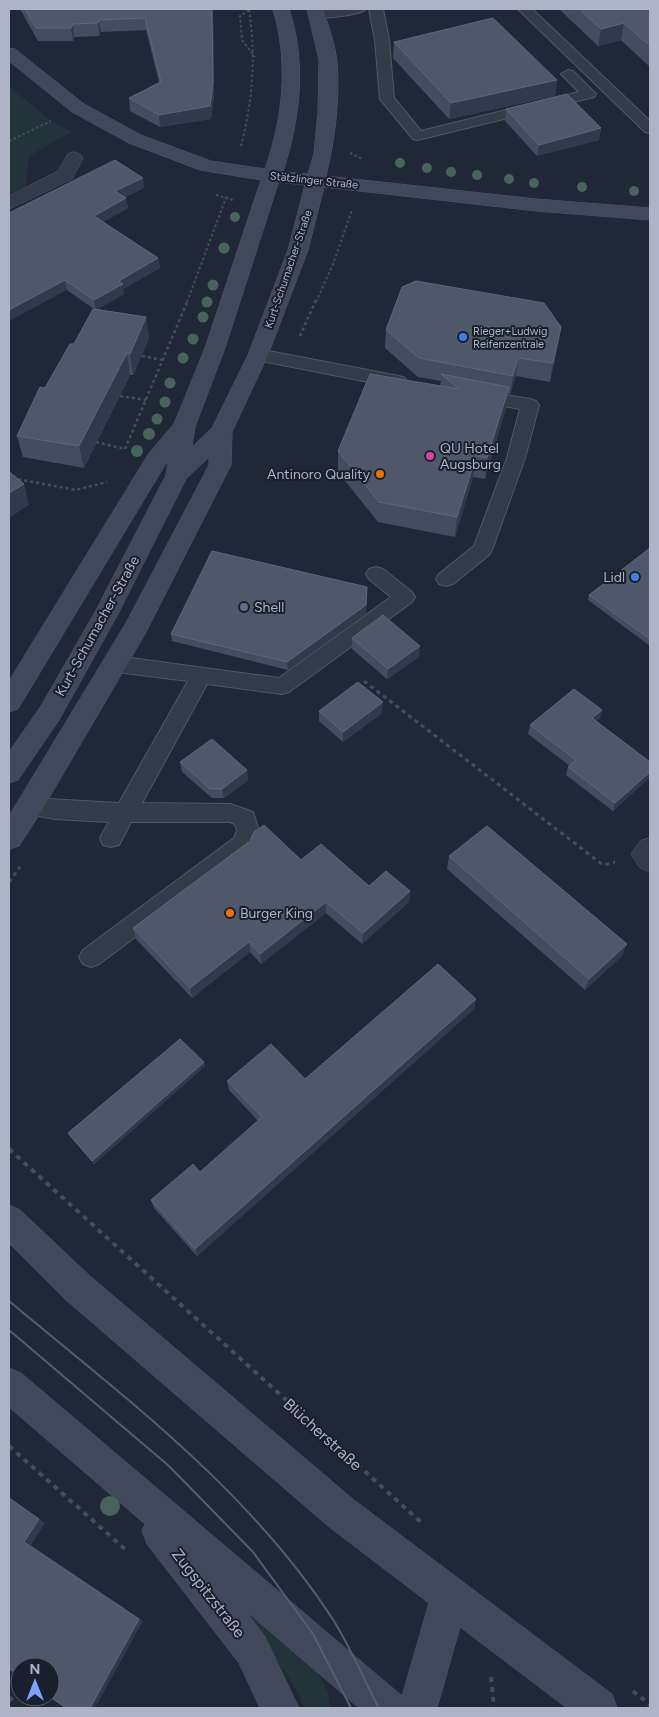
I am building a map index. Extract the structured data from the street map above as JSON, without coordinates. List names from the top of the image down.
{
  "streets": {
    "main road": ["Stätzlinger Straße", "Kurt-Schumacher-Straße", "Zugspitzstraße"],
    "path": ["Blücherstraße"]
  },
  "crossings": [
    ["Stätzlinger Straße", "Kurt-Schumacher-Straße"]
  ],
  "places": [
    "Rieger+Ludwig Reifenzentrale",
    "QU Hotel Augsburg",
    "Antinoro Quality",
    "Lidl",
    "Shell",
    "Burger King"
  ],
  "north": "top"
}
